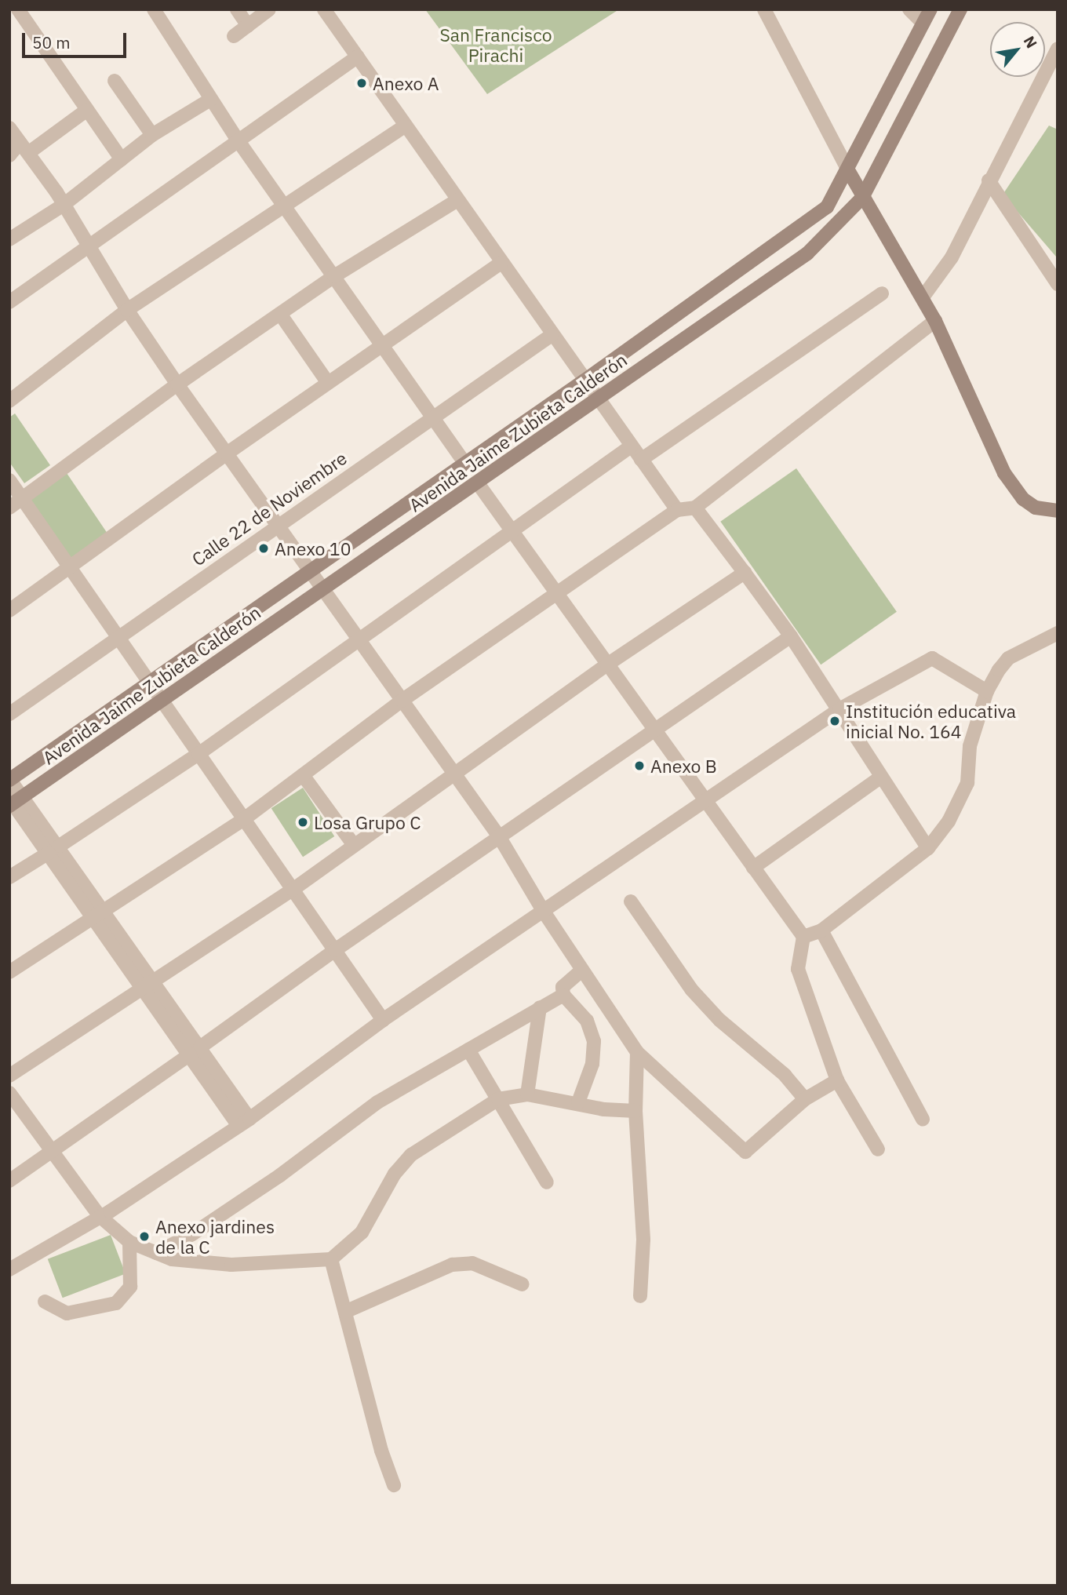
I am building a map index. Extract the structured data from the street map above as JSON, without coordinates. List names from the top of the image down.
{
  "streets": {
    "street": ["Avenida Jaime Zubieta Calderón", "Calle 22 de Noviembre"]
  },
  "parks": ["San Francisco Pirachi"],
  "places": [
    "Anexo A",
    "Anexo 10",
    "Institución educativa inicial No. 164",
    "Anexo B",
    "Losa Grupo C",
    "Anexo jardines de la C"
  ],
  "scale_bar": "50 m",
  "north": "top right"
}
